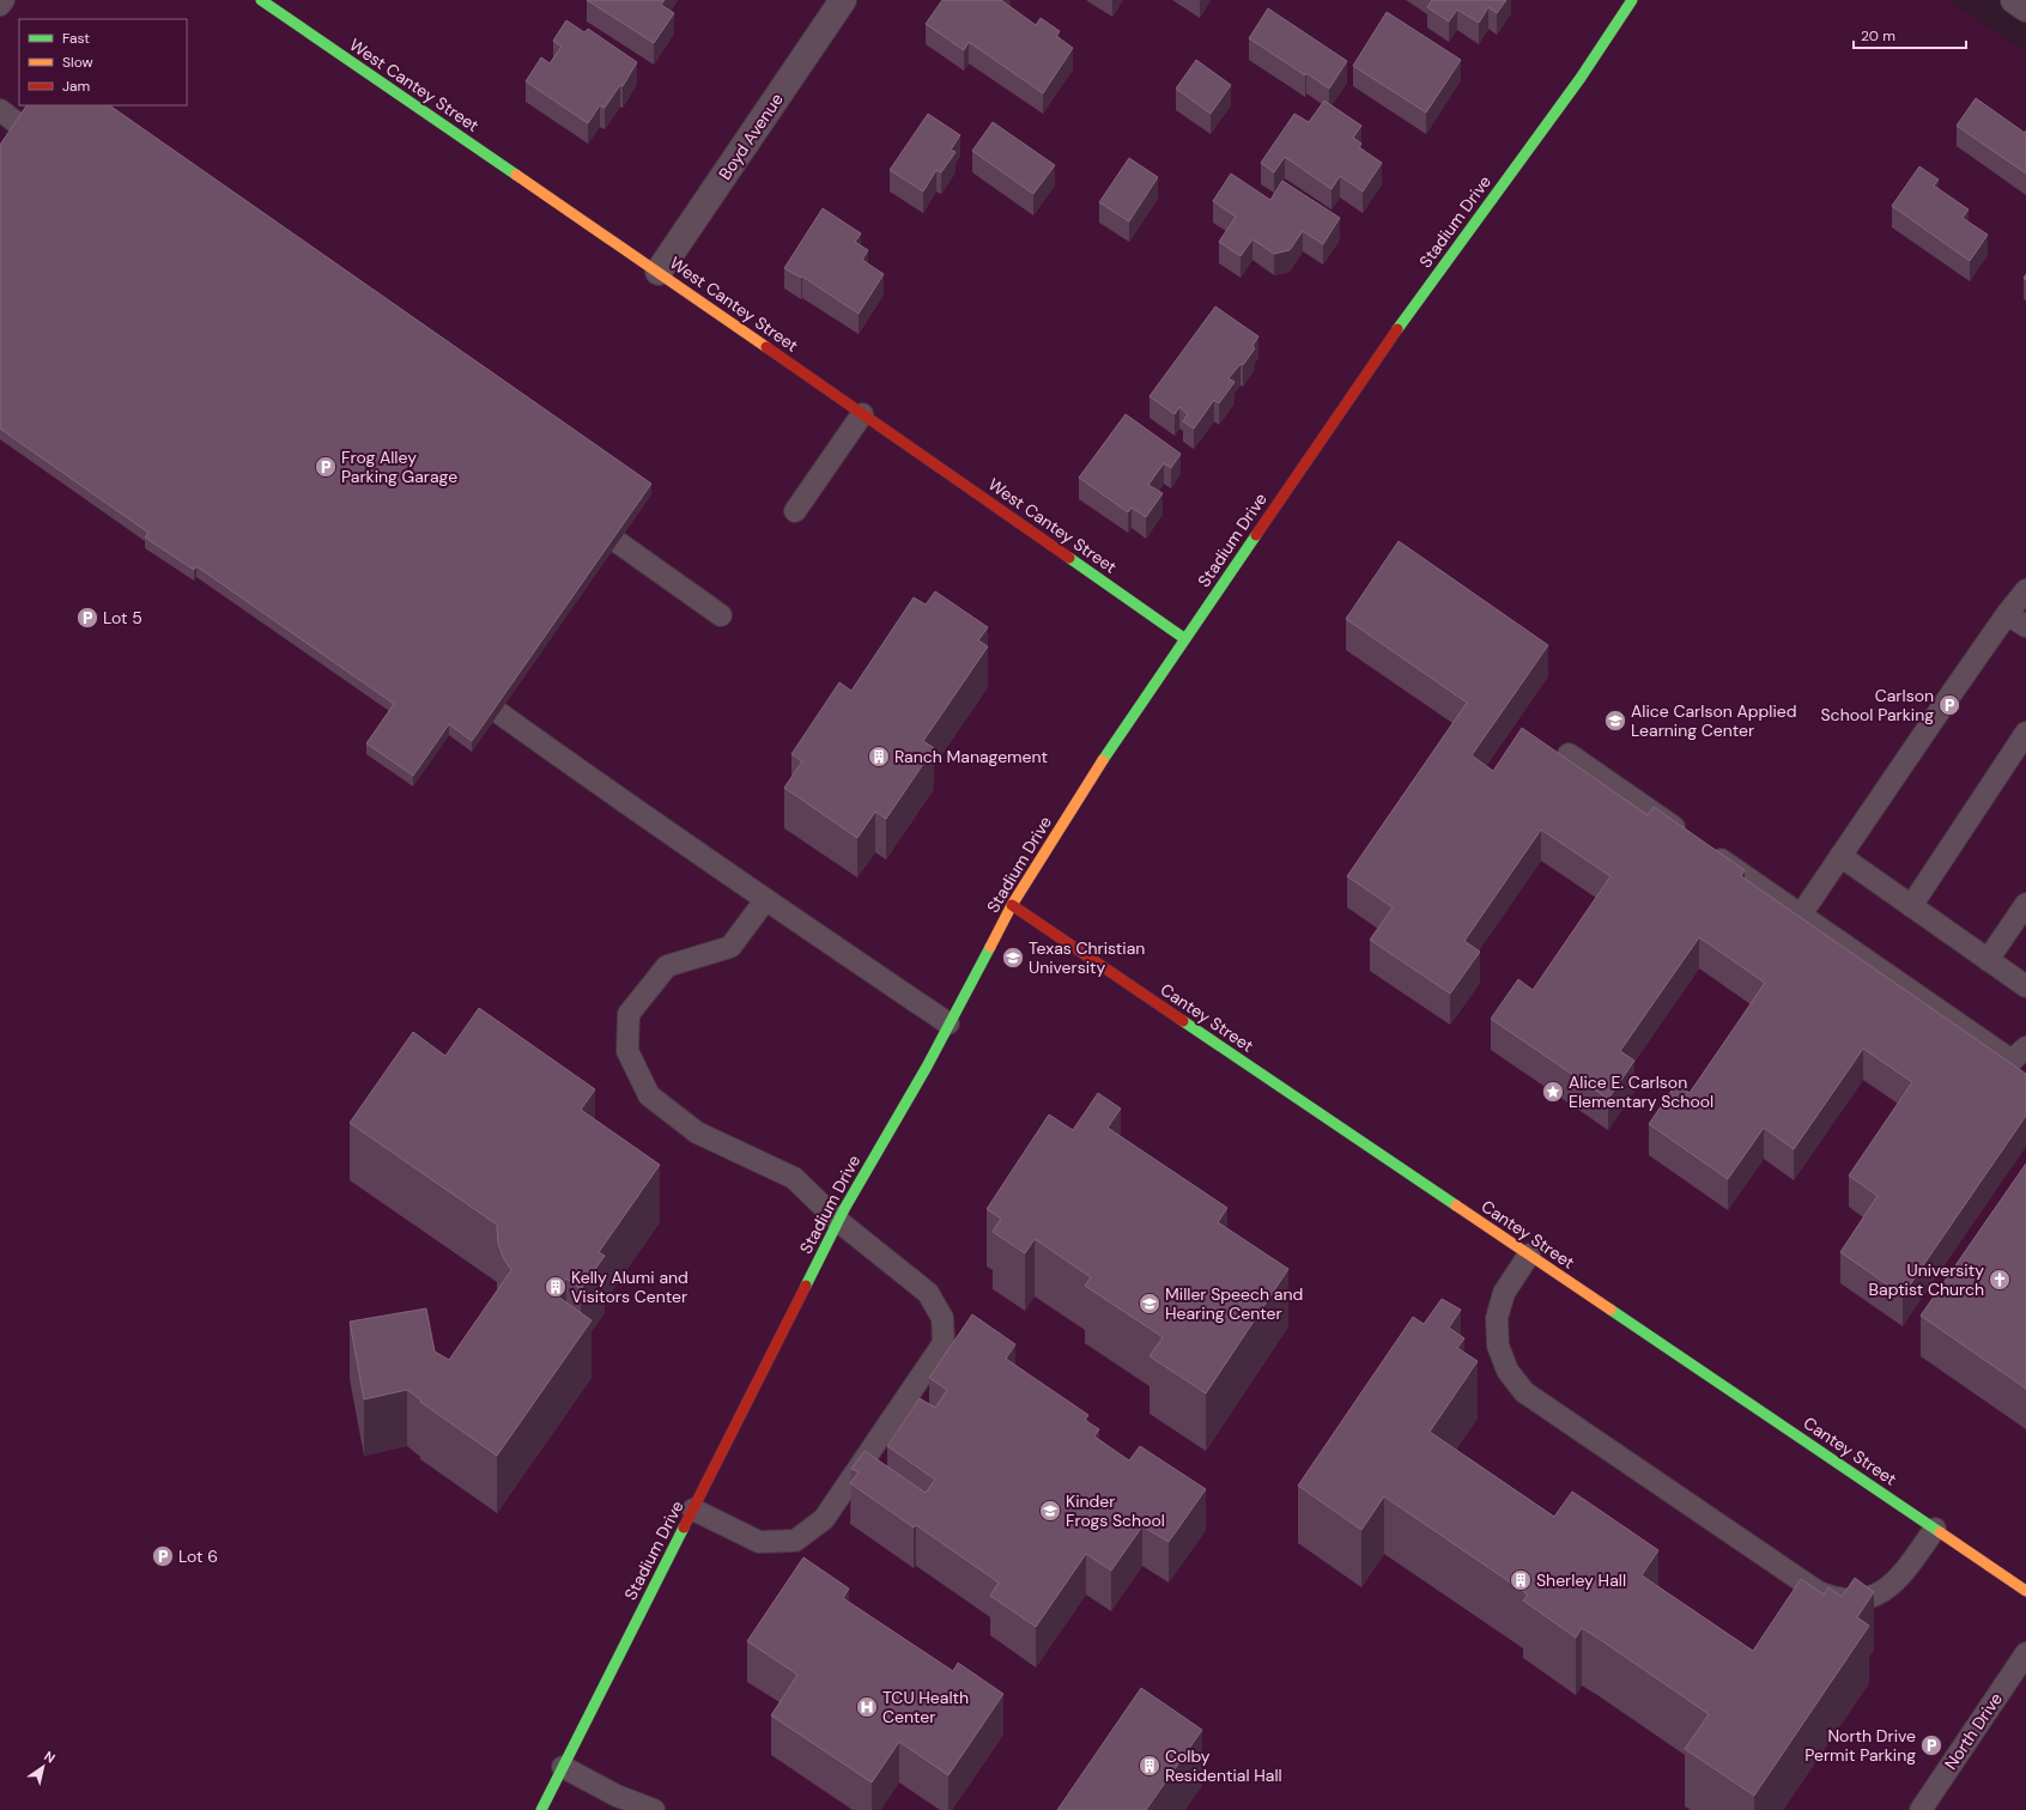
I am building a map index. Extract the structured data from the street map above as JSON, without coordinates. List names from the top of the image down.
{
  "streets": {
    "street": [
      "West Cantey Street",
      "Boyd Avenue",
      "Stadium Drive",
      "Cantey Street"
    ],
    "lane": ["North Drive"]
  },
  "crossings": [
    ["West Cantey Street", "Boyd Avenue"],
    ["West Cantey Street", "Stadium Drive"],
    ["Stadium Drive", "Cantey Street"]
  ],
  "places": {
    "parking": [
      "Frog Alley Parking Garage",
      "Lot 5",
      "Carlson School Parking",
      "Lot 6",
      "North Drive Permit Parking"
    ],
    "school or university": [
      "Alice Carlson Applied Learning Center",
      "Texas Christian University",
      "Miller Speech and Hearing Center",
      "Kinder Frogs School"
    ],
    "building": [
      "Ranch Management",
      "Kelly Alumi and Visitors Center",
      "Sherley Hall",
      "Colby Residential Hall"
    ],
    "place": ["Alice E. Carlson Elementary School"],
    "church": ["University Baptist Church"],
    "hospital": ["TCU Health Center"]
  },
  "legend": ["Fast", "Slow", "Jam"],
  "scale_bar": "20 m",
  "north": "top right"
}
